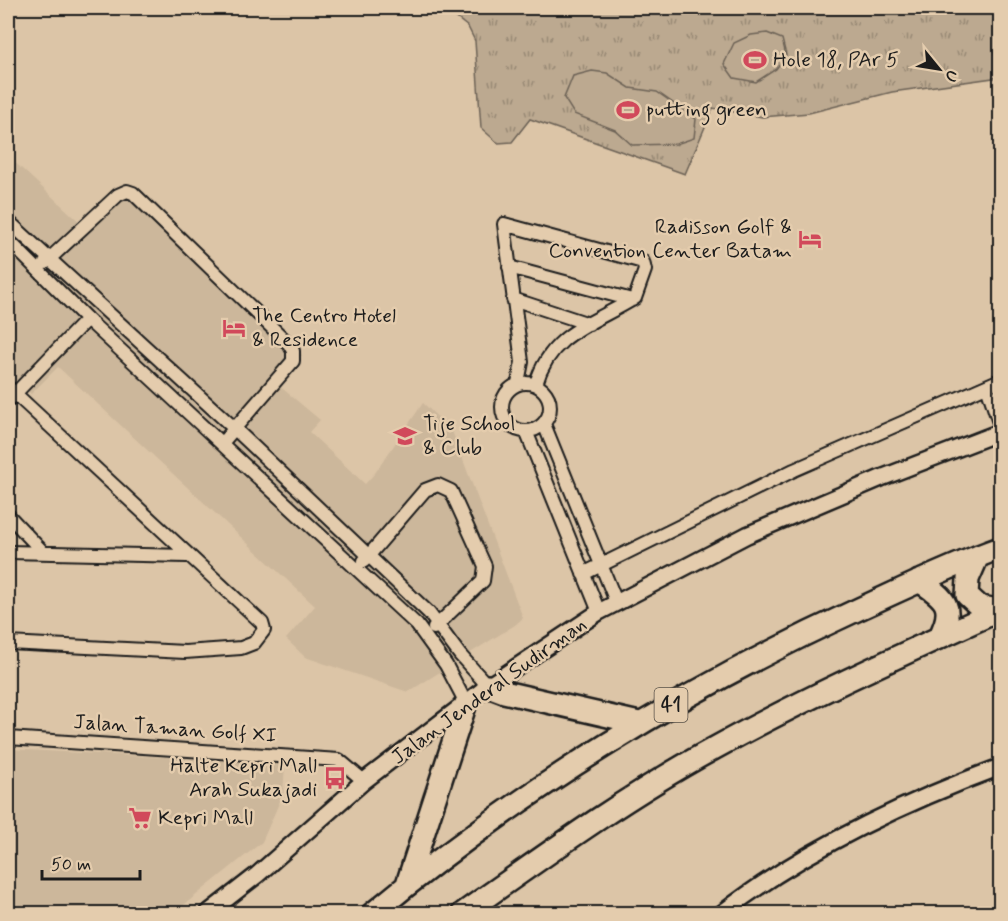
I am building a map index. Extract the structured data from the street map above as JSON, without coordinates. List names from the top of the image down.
{
  "streets": {
    "highway": ["41"],
    "street": ["Jalan Jenderal Sudirman", "Jalan Taman Golf XI"]
  },
  "crossings": [
    ["Jalan Jenderal Sudirman", "Jalan Taman Golf XI"]
  ],
  "places": {
    "sports": ["Hole 18, PAr 5", "putting green"],
    "hotel": ["Radisson Golf & Convention Center Batam", "The Centro Hotel & Residence"],
    "school or university": ["Tije School & Club"],
    "bus stop": ["Halte Kepri Mall Arah Sukajadi"],
    "supermarket": ["Kepri Mall"]
  },
  "scale_bar": "50 m",
  "north": "bottom right"
}
